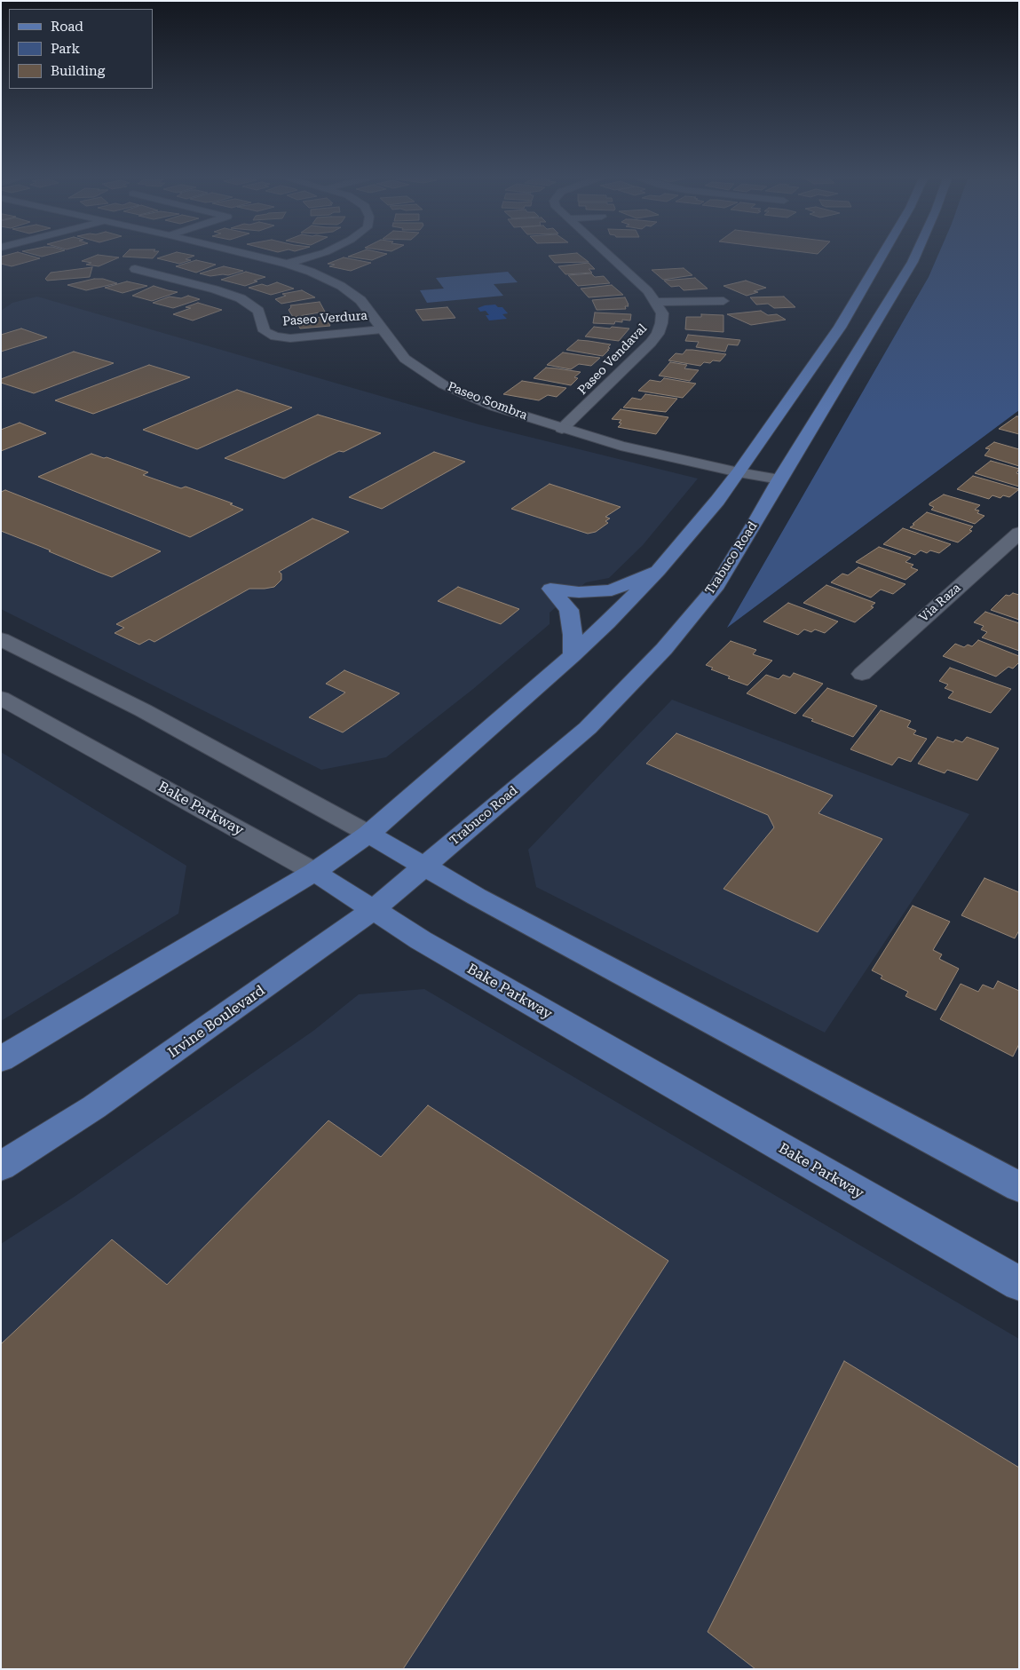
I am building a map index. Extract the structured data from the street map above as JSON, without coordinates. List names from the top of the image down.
{
  "streets": {
    "main road": ["Trabuco Road", "Bake Parkway", "Irvine Boulevard"],
    "street": [
      "Paseo Verdura",
      "Paseo Vendaval",
      "Paseo Sombra",
      "Via Raza"
    ]
  },
  "crossings": [
    ["Paseo Verdura", "Paseo Sombra"],
    ["Paseo Vendaval", "Paseo Sombra"],
    ["Paseo Sombra", "Trabuco Road"],
    ["Trabuco Road", "Irvine Boulevard"],
    ["Bake Parkway", "Irvine Boulevard"]
  ],
  "legend": ["Road", "Park", "Building"]
}
